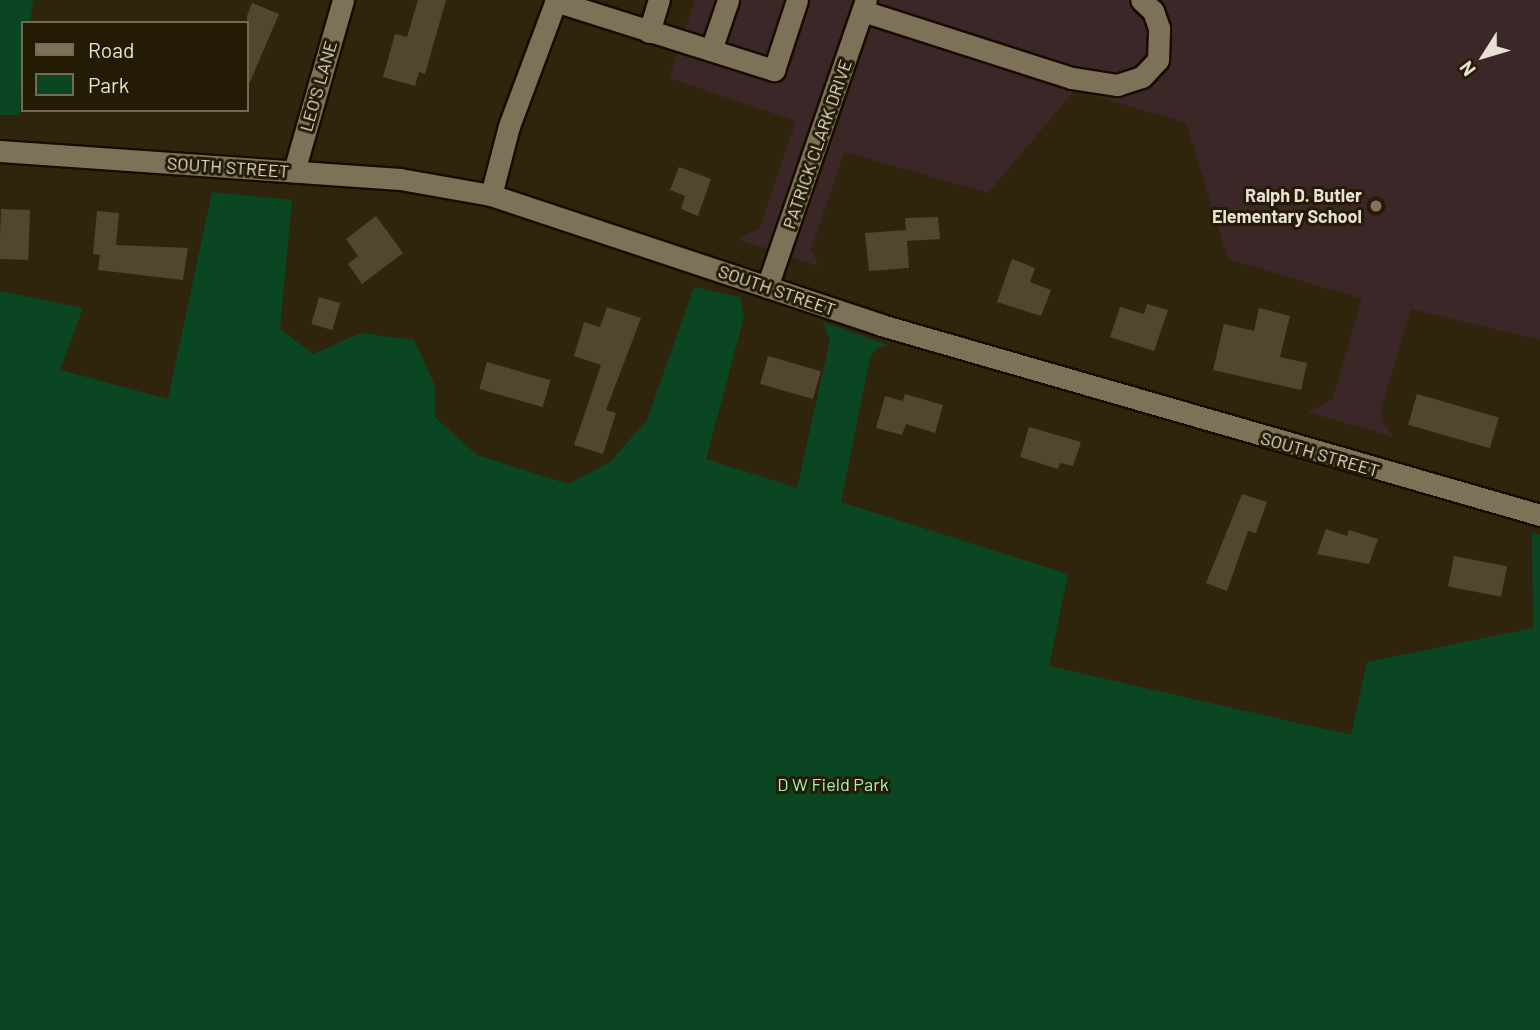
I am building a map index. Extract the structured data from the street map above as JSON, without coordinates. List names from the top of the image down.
{
  "streets": {
    "street": ["LEO'S LANE", "PATRICK CLARK DRIVE", "SOUTH STREET"]
  },
  "crossings": [
    ["LEO'S LANE", "SOUTH STREET"],
    ["PATRICK CLARK DRIVE", "SOUTH STREET"]
  ],
  "parks": ["D W Field Park"],
  "places": ["Ralph D. Butler Elementary School"],
  "legend": ["Road", "Park"],
  "north": "bottom left"
}
